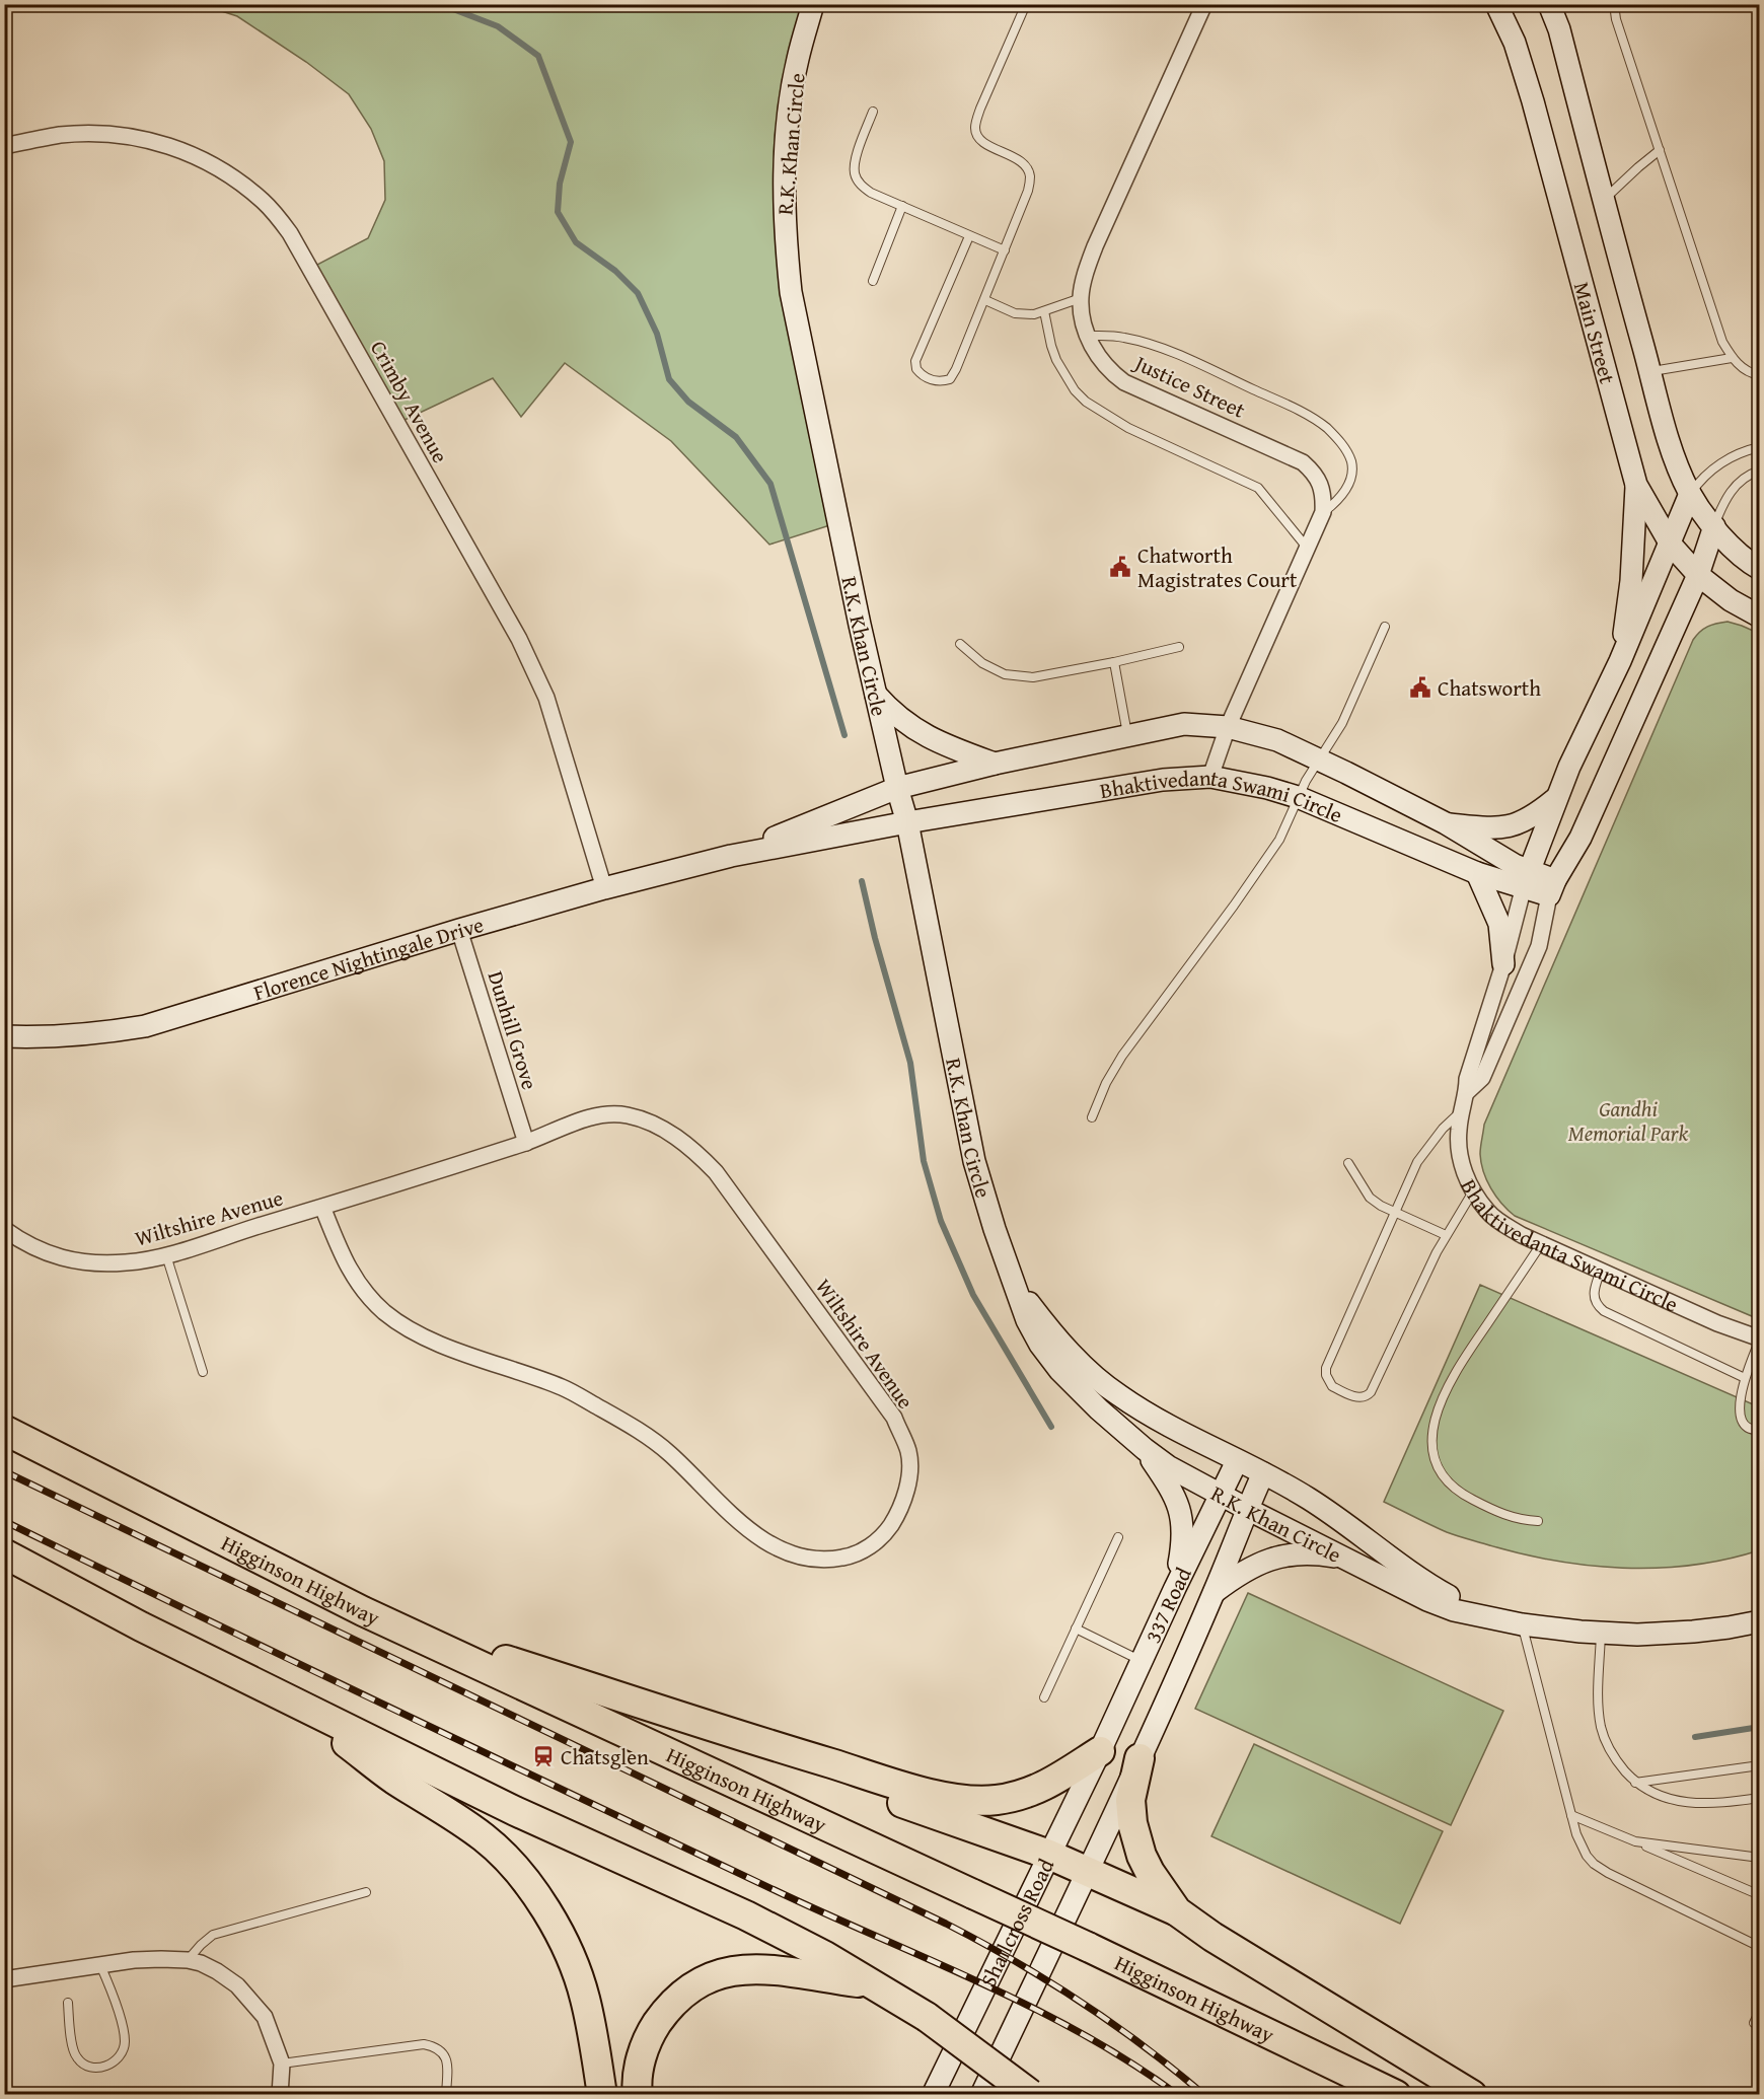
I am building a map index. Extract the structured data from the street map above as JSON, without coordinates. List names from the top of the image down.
{
  "streets": {
    "highway": ["Higginson Highway"],
    "street": [
      "R.K. Khan Circle",
      "Main Street",
      "Justice Street",
      "Crimby Avenue",
      "Bhaktivedanta Swami Circle",
      "Florence Nightingale Drive",
      "Dunhill Grove",
      "Wiltshire Avenue",
      "337 Road",
      "Shallcross Road"
    ]
  },
  "crossings": [
    ["R.K. Khan Circle", "Bhaktivedanta Swami Circle"],
    ["R.K. Khan Circle", "Florence Nightingale Drive"],
    ["R.K. Khan Circle", "337 Road"],
    ["Main Street", "Bhaktivedanta Swami Circle"],
    ["Justice Street", "Bhaktivedanta Swami Circle"],
    ["Crimby Avenue", "Florence Nightingale Drive"],
    ["Bhaktivedanta Swami Circle", "Florence Nightingale Drive"],
    ["Florence Nightingale Drive", "Dunhill Grove"],
    ["Dunhill Grove", "Wiltshire Avenue"],
    ["337 Road", "Shallcross Road"]
  ],
  "parks": ["Gandhi Memorial Park"],
  "places": {
    "public building": ["Chatworth Magistrates Court", "Chatsworth"],
    "station": ["Chatsglen"]
  }
}
